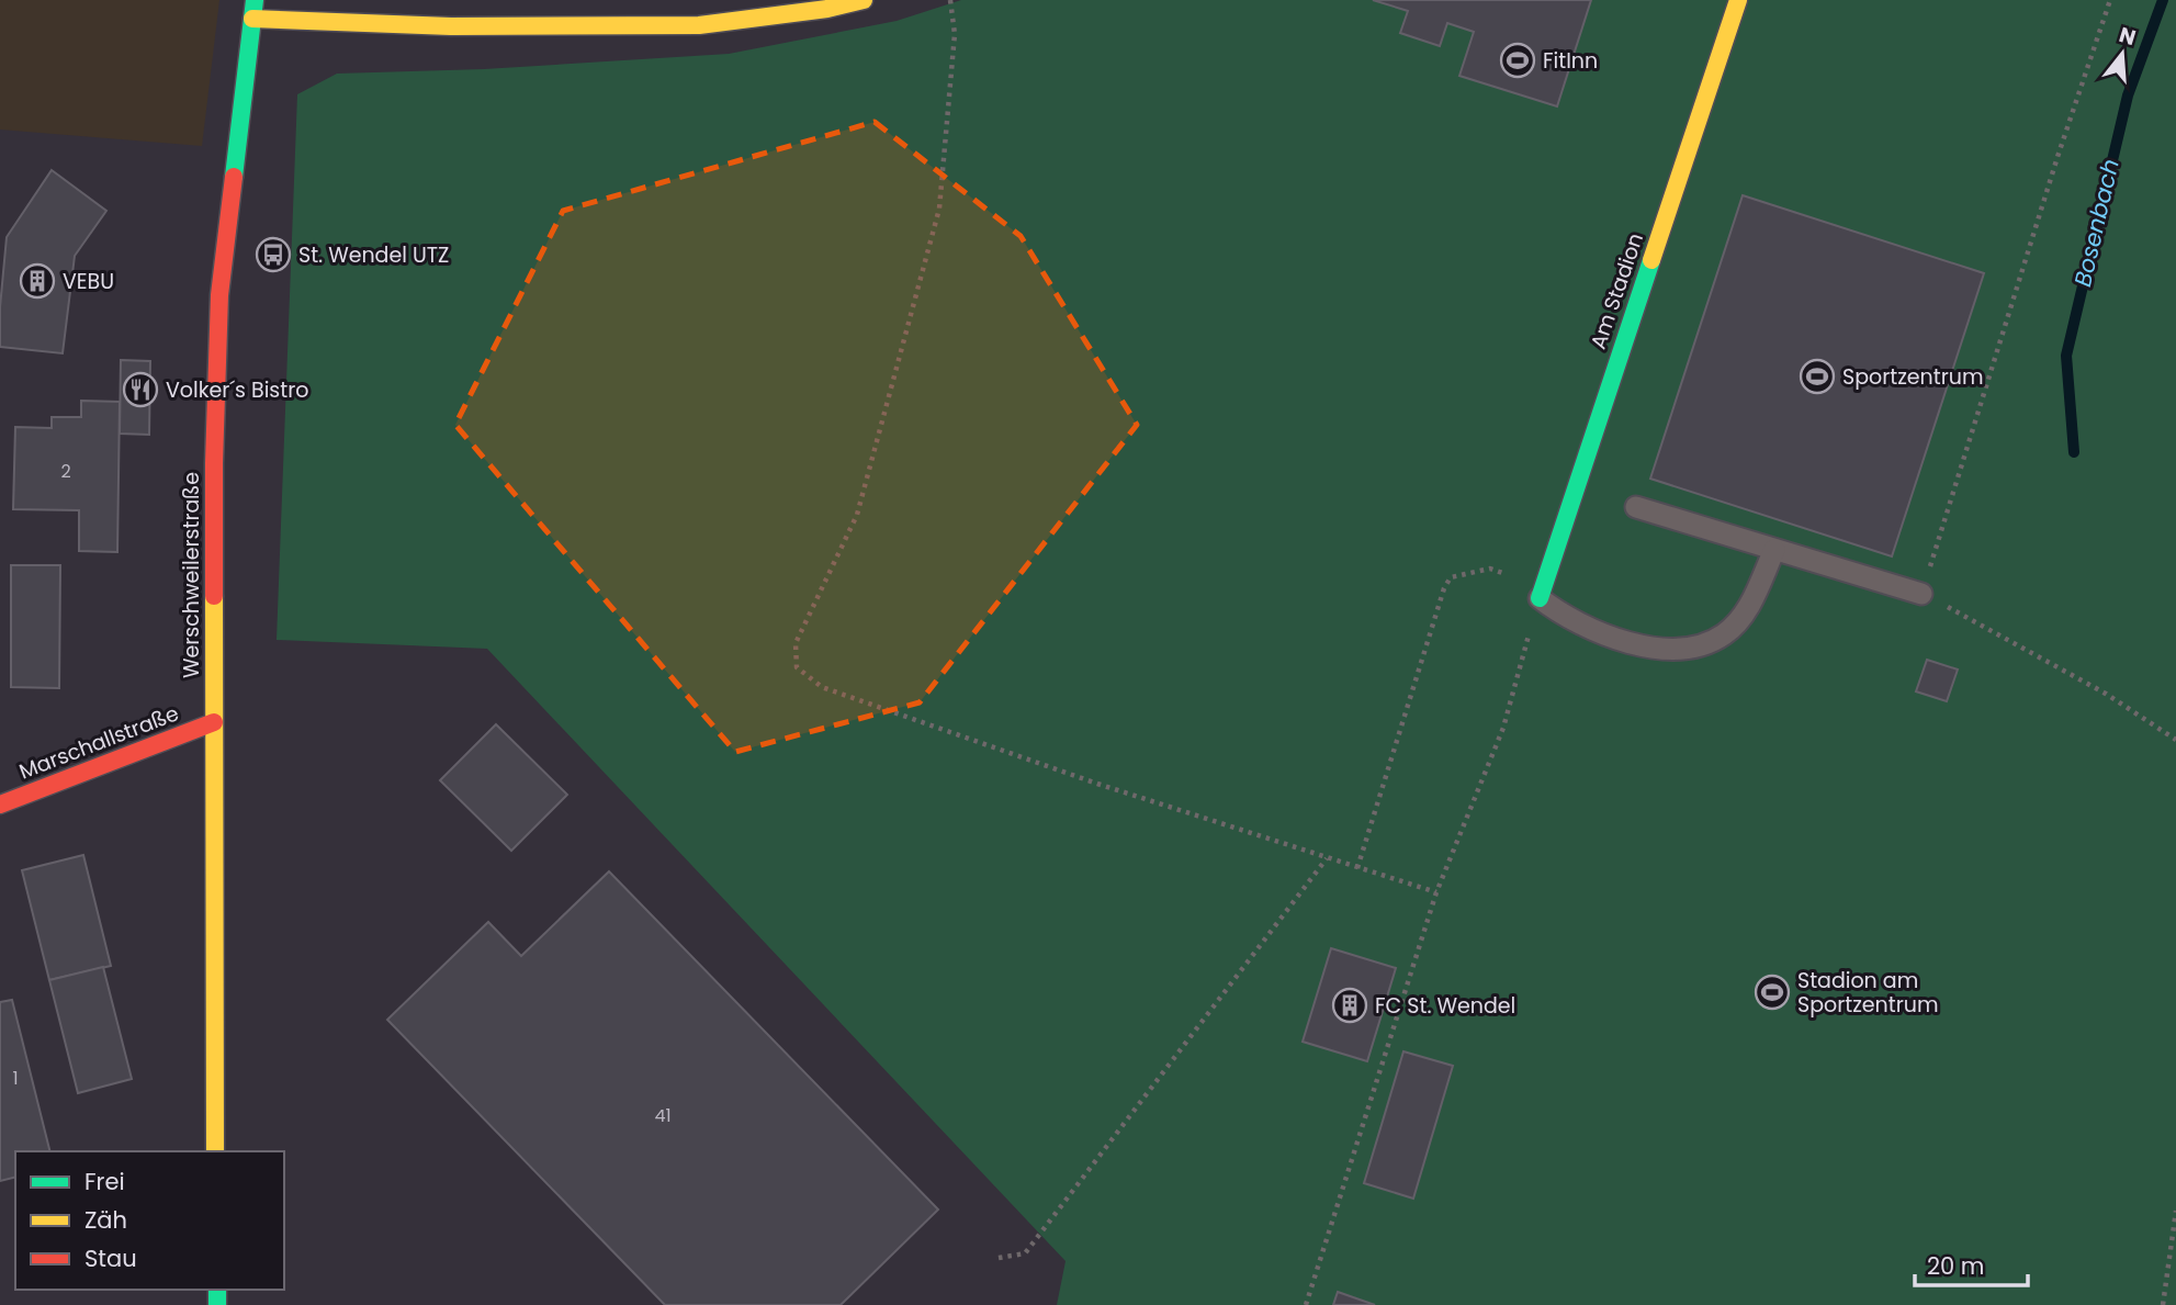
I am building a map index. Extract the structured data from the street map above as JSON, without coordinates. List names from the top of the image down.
{
  "streets": {
    "street": ["Am Stadion", "Werschweilerstraße", "Marschallstraße"]
  },
  "crossings": [
    ["Werschweilerstraße", "Marschallstraße"]
  ],
  "water": ["Bosenbach"],
  "places": {
    "sports": ["FitInn", "Sportzentrum", "Stadion am Sportzentrum"],
    "bus stop": ["St. Wendel UTZ"],
    "building": ["VEBU", "FC St. Wendel"],
    "restaurant": ["Volker´s Bistro"]
  },
  "house_numbers": ["2", "1", "41"],
  "legend": ["Frei", "Zäh", "Stau"],
  "scale_bar": "20 m",
  "north": "top"
}
